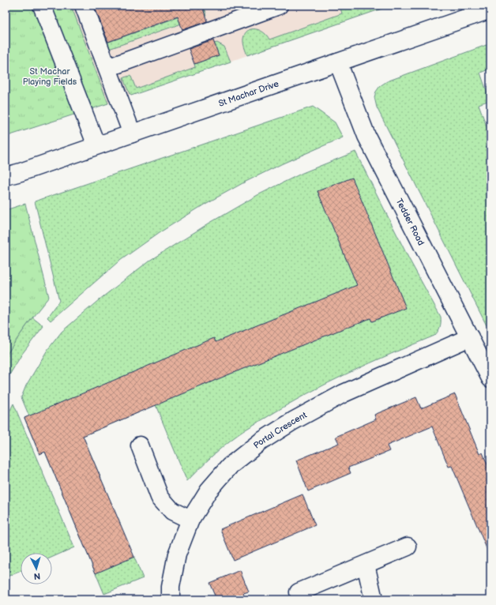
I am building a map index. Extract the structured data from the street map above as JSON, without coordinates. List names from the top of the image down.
{
  "streets": {
    "street": ["St Machar Drive", "Tedder Road", "Portal Crescent"]
  },
  "crossings": [
    ["St Machar Drive", "Tedder Road"],
    ["Tedder Road", "Portal Crescent"]
  ],
  "parks": ["St Machar Playing Fields"],
  "north": "bottom"
}
